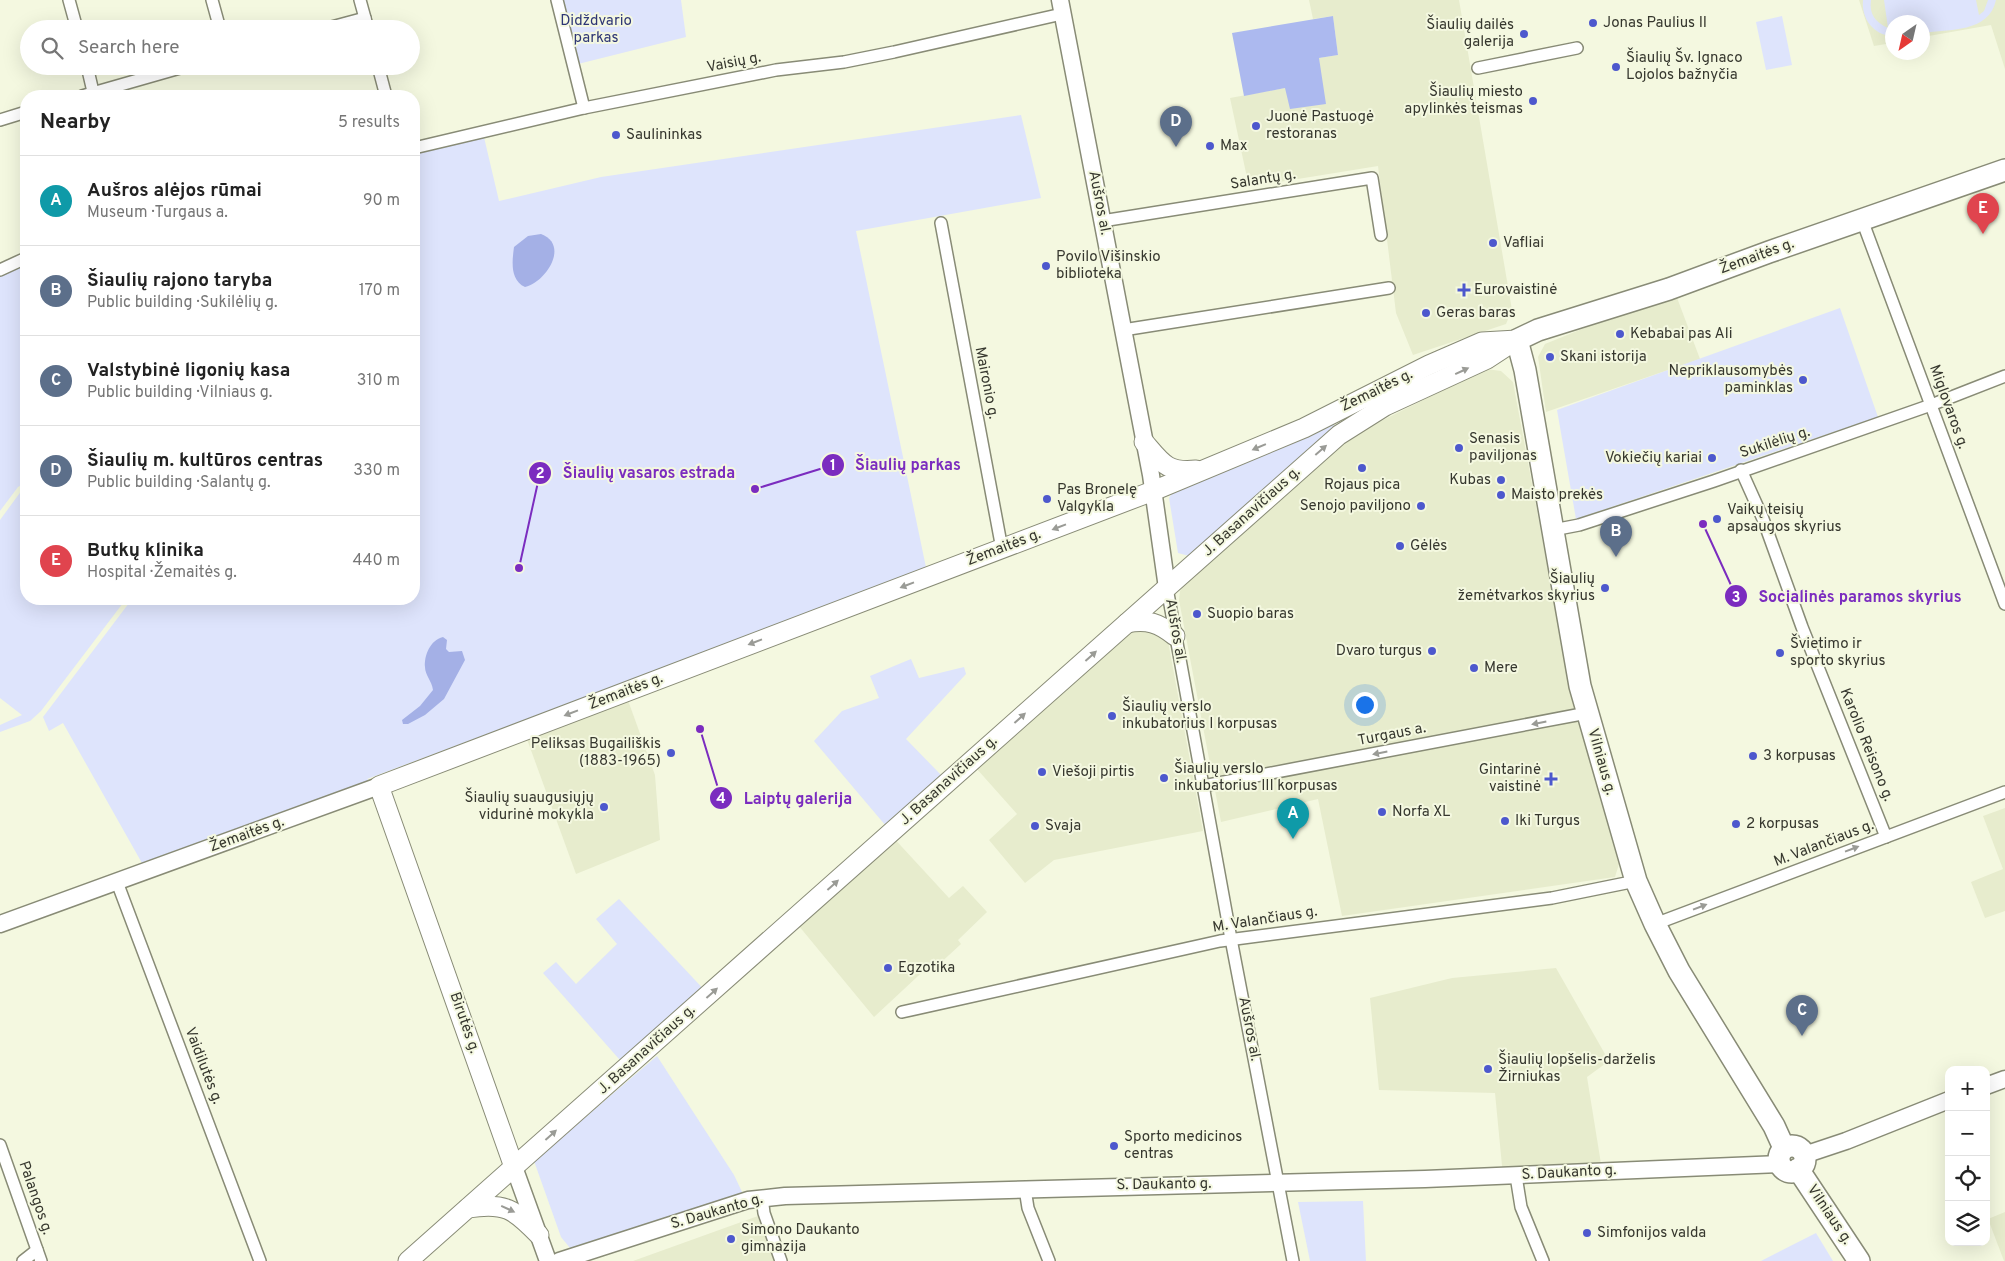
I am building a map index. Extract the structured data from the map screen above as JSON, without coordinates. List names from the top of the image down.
{
  "streets": {
    "highway": ["Žemaitės g.", "Vilniaus g."],
    "main road": [
      "Aušros al.",
      "J. Basanavičiaus g.",
      "Birutės g.",
      "S. Daukanto g."
    ],
    "street": [
      "Vaisių g.",
      "Salantų g.",
      "Maironio g.",
      "Miglovaros g.",
      "Sukilėlių g.",
      "Turgaus a.",
      "Karolio Reisono g.",
      "M. Valančiaus g.",
      "Vaidilutės g.",
      "Palangos g."
    ]
  },
  "crossings": [
    ["Vaisių g.", "Aušros al."],
    ["Salantų g.", "Aušros al."],
    ["Aušros al.", "Žemaitės g."],
    ["Aušros al.", "J. Basanavičiaus g."],
    ["Aušros al.", "Turgaus a."],
    ["Aušros al.", "M. Valančiaus g."],
    ["Aušros al.", "S. Daukanto g."],
    ["Žemaitės g.", "Maironio g."],
    ["Žemaitės g.", "Miglovaros g."],
    ["Žemaitės g.", "J. Basanavičiaus g."],
    ["Žemaitės g.", "Vilniaus g."],
    ["Žemaitės g.", "Birutės g."],
    ["Žemaitės g.", "Vaidilutės g."],
    ["Miglovaros g.", "Sukilėlių g."],
    ["Sukilėlių g.", "Karolio Reisono g."],
    ["Sukilėlių g.", "Vilniaus g."],
    ["J. Basanavičiaus g.", "Vilniaus g."],
    ["J. Basanavičiaus g.", "Birutės g."],
    ["Turgaus a.", "Vilniaus g."],
    ["Karolio Reisono g.", "M. Valančiaus g."],
    ["Vilniaus g.", "M. Valančiaus g."],
    ["Vilniaus g.", "S. Daukanto g."]
  ],
  "one_way": ["Žemaitės g.", "J. Basanavičiaus g.", "Turgaus a."],
  "parks": ["Didždvario parkas"],
  "places": {
    "other": [
      "Jonas Paulius II",
      "Šiaulių dailės galerija",
      "Šiaulių Šv. Ignaco Lojolos bažnyčia",
      "Šiaulių miesto apylinkės teismas",
      "Juonė Pastuogė restoranas",
      "Saulininkas",
      "Max",
      "Vafliai",
      "Povilo Višinskio biblioteka",
      "Geras baras",
      "Kebabai pas Ali",
      "Skani istorija",
      "Nepriklausomybės paminklas",
      "Senasis paviljonas",
      "Vokiečių kariai",
      "Rojaus pica",
      "Kubas",
      "Šiaulių parkas",
      "Maisto prekės",
      "Pas Bronelę Valgykla",
      "Senojo paviljono",
      "Vaikų teisių apsaugos skyrius",
      "Socialinės paramos skyrius",
      "Gėlės",
      "Šiaulių vasaros estrada",
      "Šiaulių žemėtvarkos skyrius",
      "Suopio baras",
      "Dvaro turgus",
      "Švietimo ir sporto skyrius",
      "Mere",
      "Šiaulių verslo inkubatorius I korpusas",
      "Laiptų galerija",
      "Peliksas Bugailiškis (1883-1965)",
      "3 korpusas",
      "Viešoji pirtis",
      "Šiaulių verslo inkubatorius III korpusas",
      "Šiaulių suaugusiųjų vidurinė mokykla",
      "Norfa XL",
      "Iki Turgus",
      "2 korpusas",
      "Svaja",
      "Egzotika",
      "Šiaulių lopšelis-darželis Žirniukas",
      "Sporto medicinos centras",
      "Simfonijos valda",
      "Simono Daukanto gimnazija"
    ],
    "health": ["Eurovaistinė", "Gintarinė vaistinė"]
  },
  "north": "bottom left",
  "page": {
    "search": "Search here",
    "heading": ["Nearby", "5 results"],
    "pins": [
      "D",
      "E",
      "B",
      "A",
      "C"
    ],
    "list": [
      {
        "mark": "A",
        "name": "Aušros alėjos rūmai",
        "note": "Museum · Turgaus a.",
        "value": "90 m"
      },
      {
        "mark": "B",
        "name": "Šiaulių rajono taryba",
        "note": "Public building · Sukilėlių g.",
        "value": "170 m"
      },
      {
        "mark": "C",
        "name": "Valstybinė ligonių kasa",
        "note": "Public building · Vilniaus g.",
        "value": "310 m"
      },
      {
        "mark": "D",
        "name": "Šiaulių m. kultūros centras",
        "note": "Public building · Salantų g.",
        "value": "330 m"
      },
      {
        "mark": "E",
        "name": "Butkų klinika",
        "note": "Hospital · Žemaitės g.",
        "value": "440 m"
      }
    ],
    "map_buttons": ["+", "−"]
  }
}
